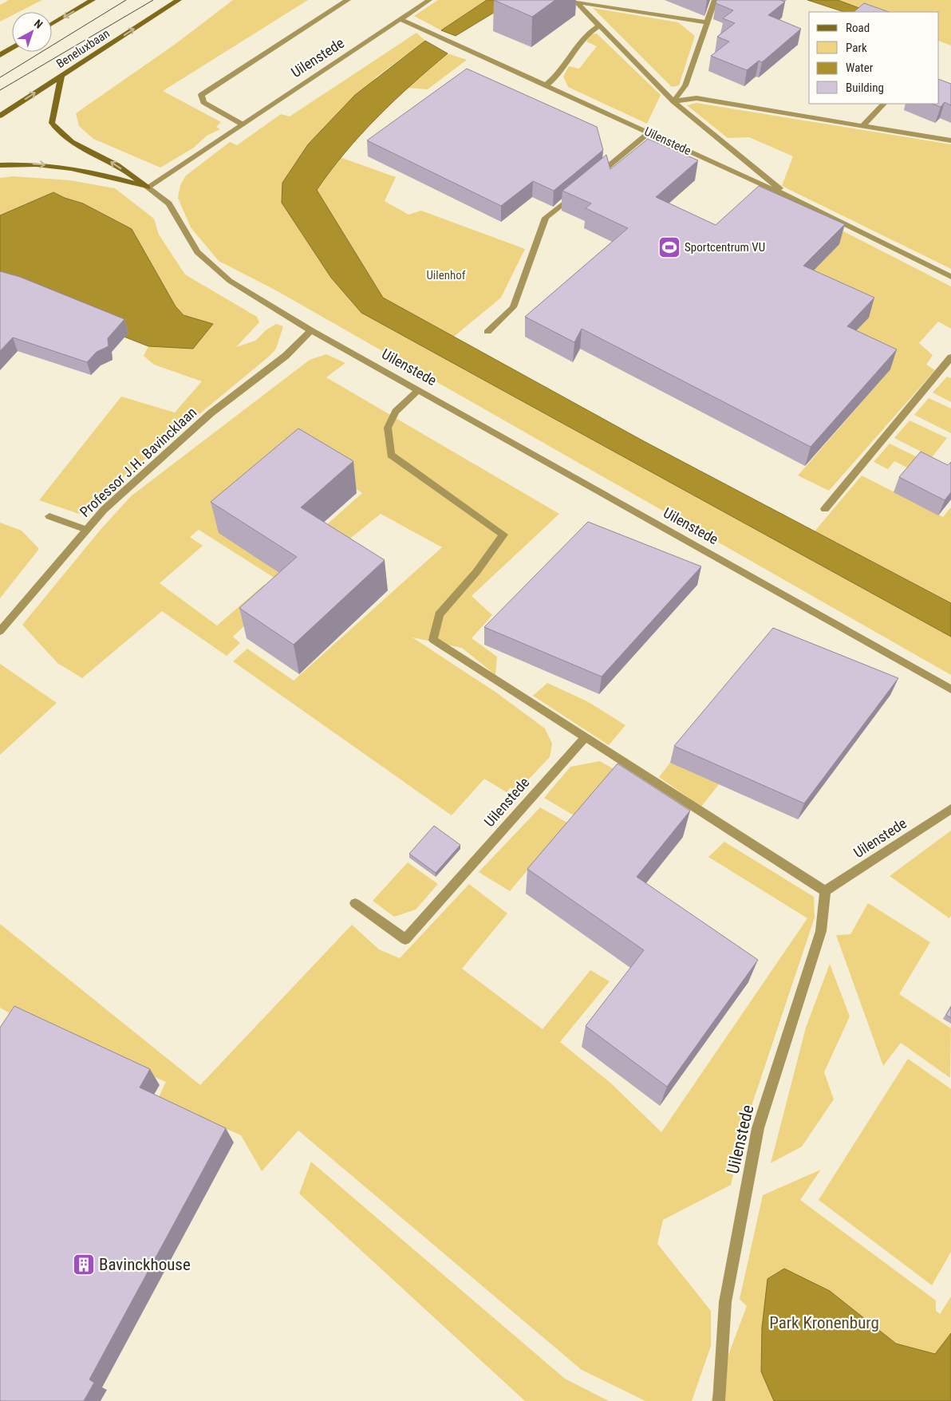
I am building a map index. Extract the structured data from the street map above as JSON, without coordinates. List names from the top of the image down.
{
  "streets": {
    "main road": ["Beneluxbaan"],
    "street": ["Uilenstede", "Professor J.H. Bavincklaan"]
  },
  "crossings": [
    ["Uilenstede", "Professor J.H. Bavincklaan"]
  ],
  "parks": ["Uilenhof", "Park Kronenburg"],
  "places": {
    "sports": ["Sportcentrum VU"],
    "building": ["Bavinckhouse"]
  },
  "legend": [
    "Road",
    "Park",
    "Water",
    "Building"
  ],
  "north": "top right"
}
